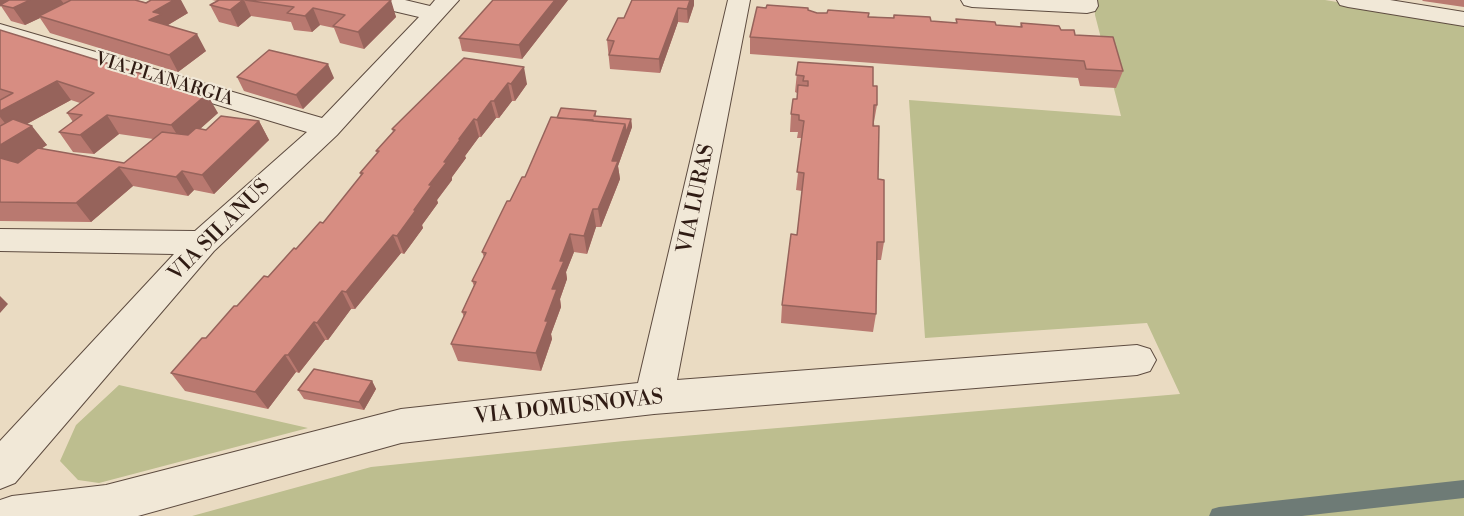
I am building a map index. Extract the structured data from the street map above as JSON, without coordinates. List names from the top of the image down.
{
  "streets": {
    "street": [
      "VIA PLANARGIA",
      "VIA LURAS",
      "VIA SILANUS",
      "VIA DOMUSNOVAS"
    ]
  },
  "crossings": [
    ["VIA PLANARGIA", "VIA SILANUS"],
    ["VIA LURAS", "VIA DOMUSNOVAS"]
  ]
}
